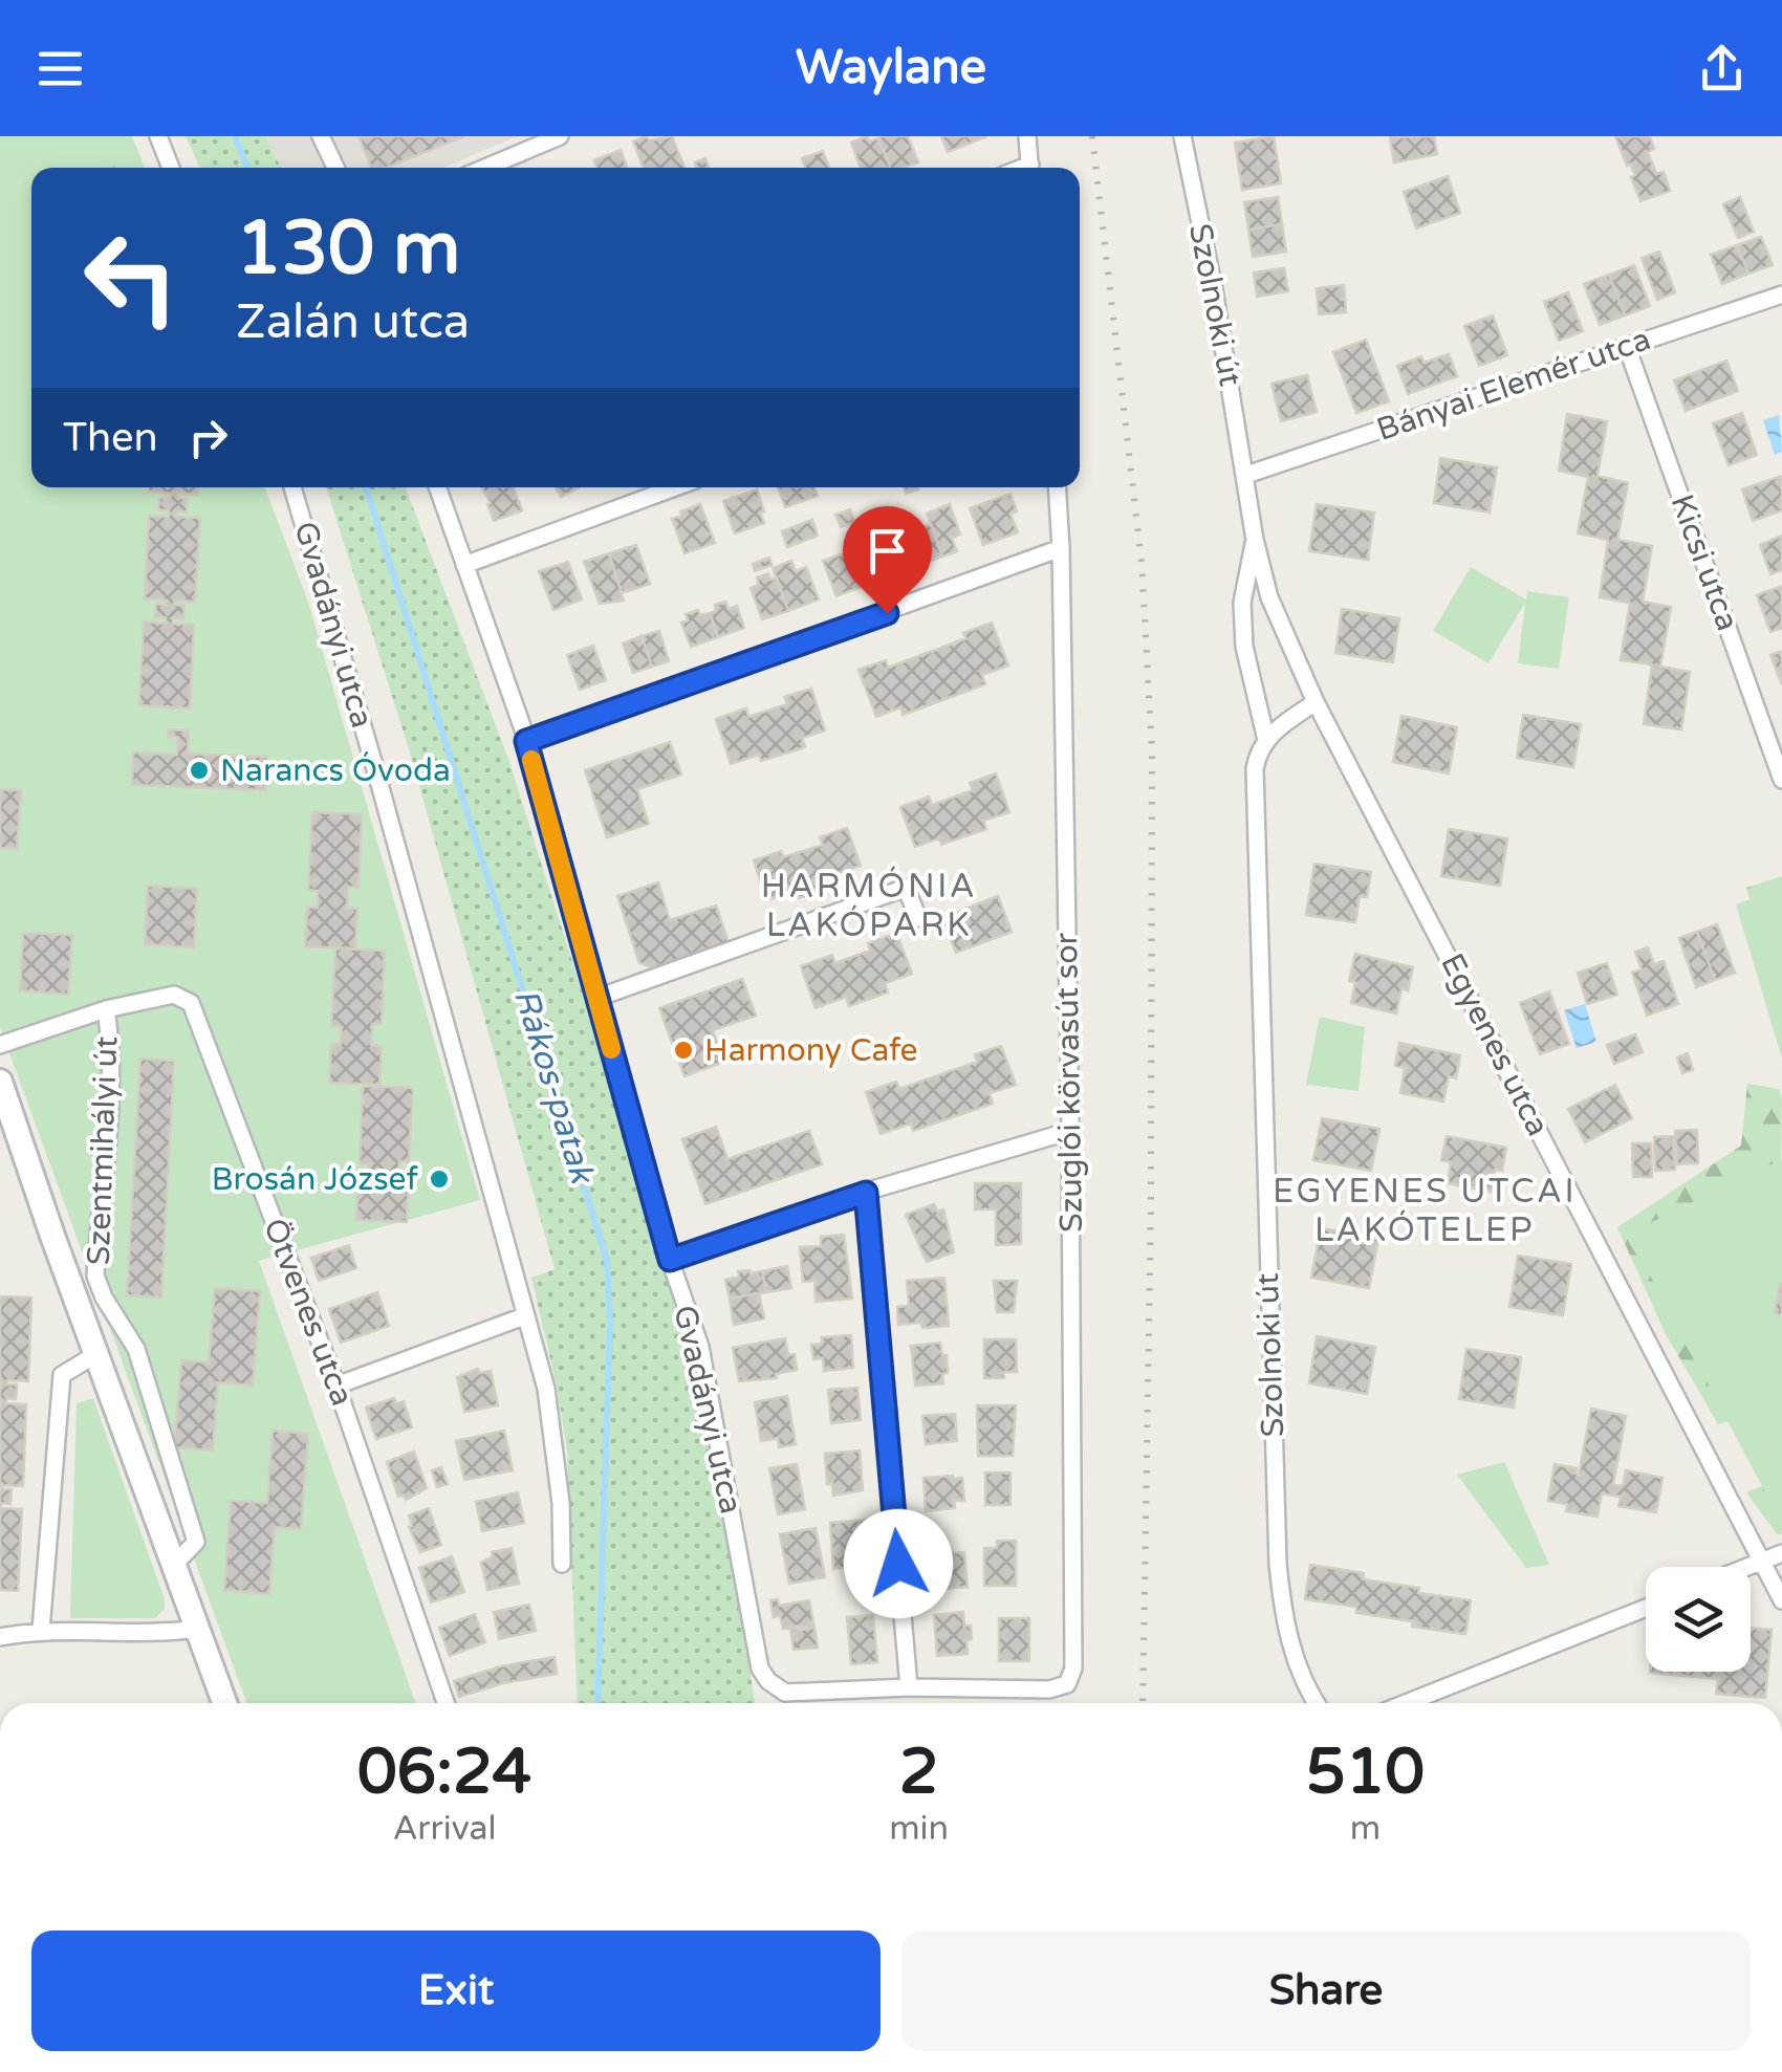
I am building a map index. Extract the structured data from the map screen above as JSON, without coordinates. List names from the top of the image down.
{
  "streets": {
    "street": [
      "Szolnoki út",
      "Bányai Elemér utca",
      "Kicsi utca",
      "Gvadányi utca",
      "Egyenes utca",
      "Szuglói körvasút sor",
      "Szentmihályi út",
      "Ötvenes utca"
    ]
  },
  "crossings": [
    ["Szolnoki út", "Bányai Elemér utca"],
    ["Szolnoki út", "Egyenes utca"],
    ["Bányai Elemér utca", "Kicsi utca"],
    ["Bányai Elemér utca", "Egyenes utca"],
    ["Gvadányi utca", "Szuglói körvasút sor"],
    ["Szentmihályi út", "Ötvenes utca"]
  ],
  "districts": ["HARMÓNIA LAKÓPARK", "EGYENES UTCAI LAKÓTELEP"],
  "water": ["Rákos-patak"],
  "places": ["Narancs Óvoda", "Harmony Cafe", "Brosán József"],
  "page": {
    "header": "Waylane",
    "turn": ["130 m", "Zalán utca"],
    "then": "Then",
    "eta": [
      "06:24",
      "Arrival",
      "2",
      "min",
      "510",
      "m"
    ],
    "buttons": ["Exit", "Share"]
  }
}
